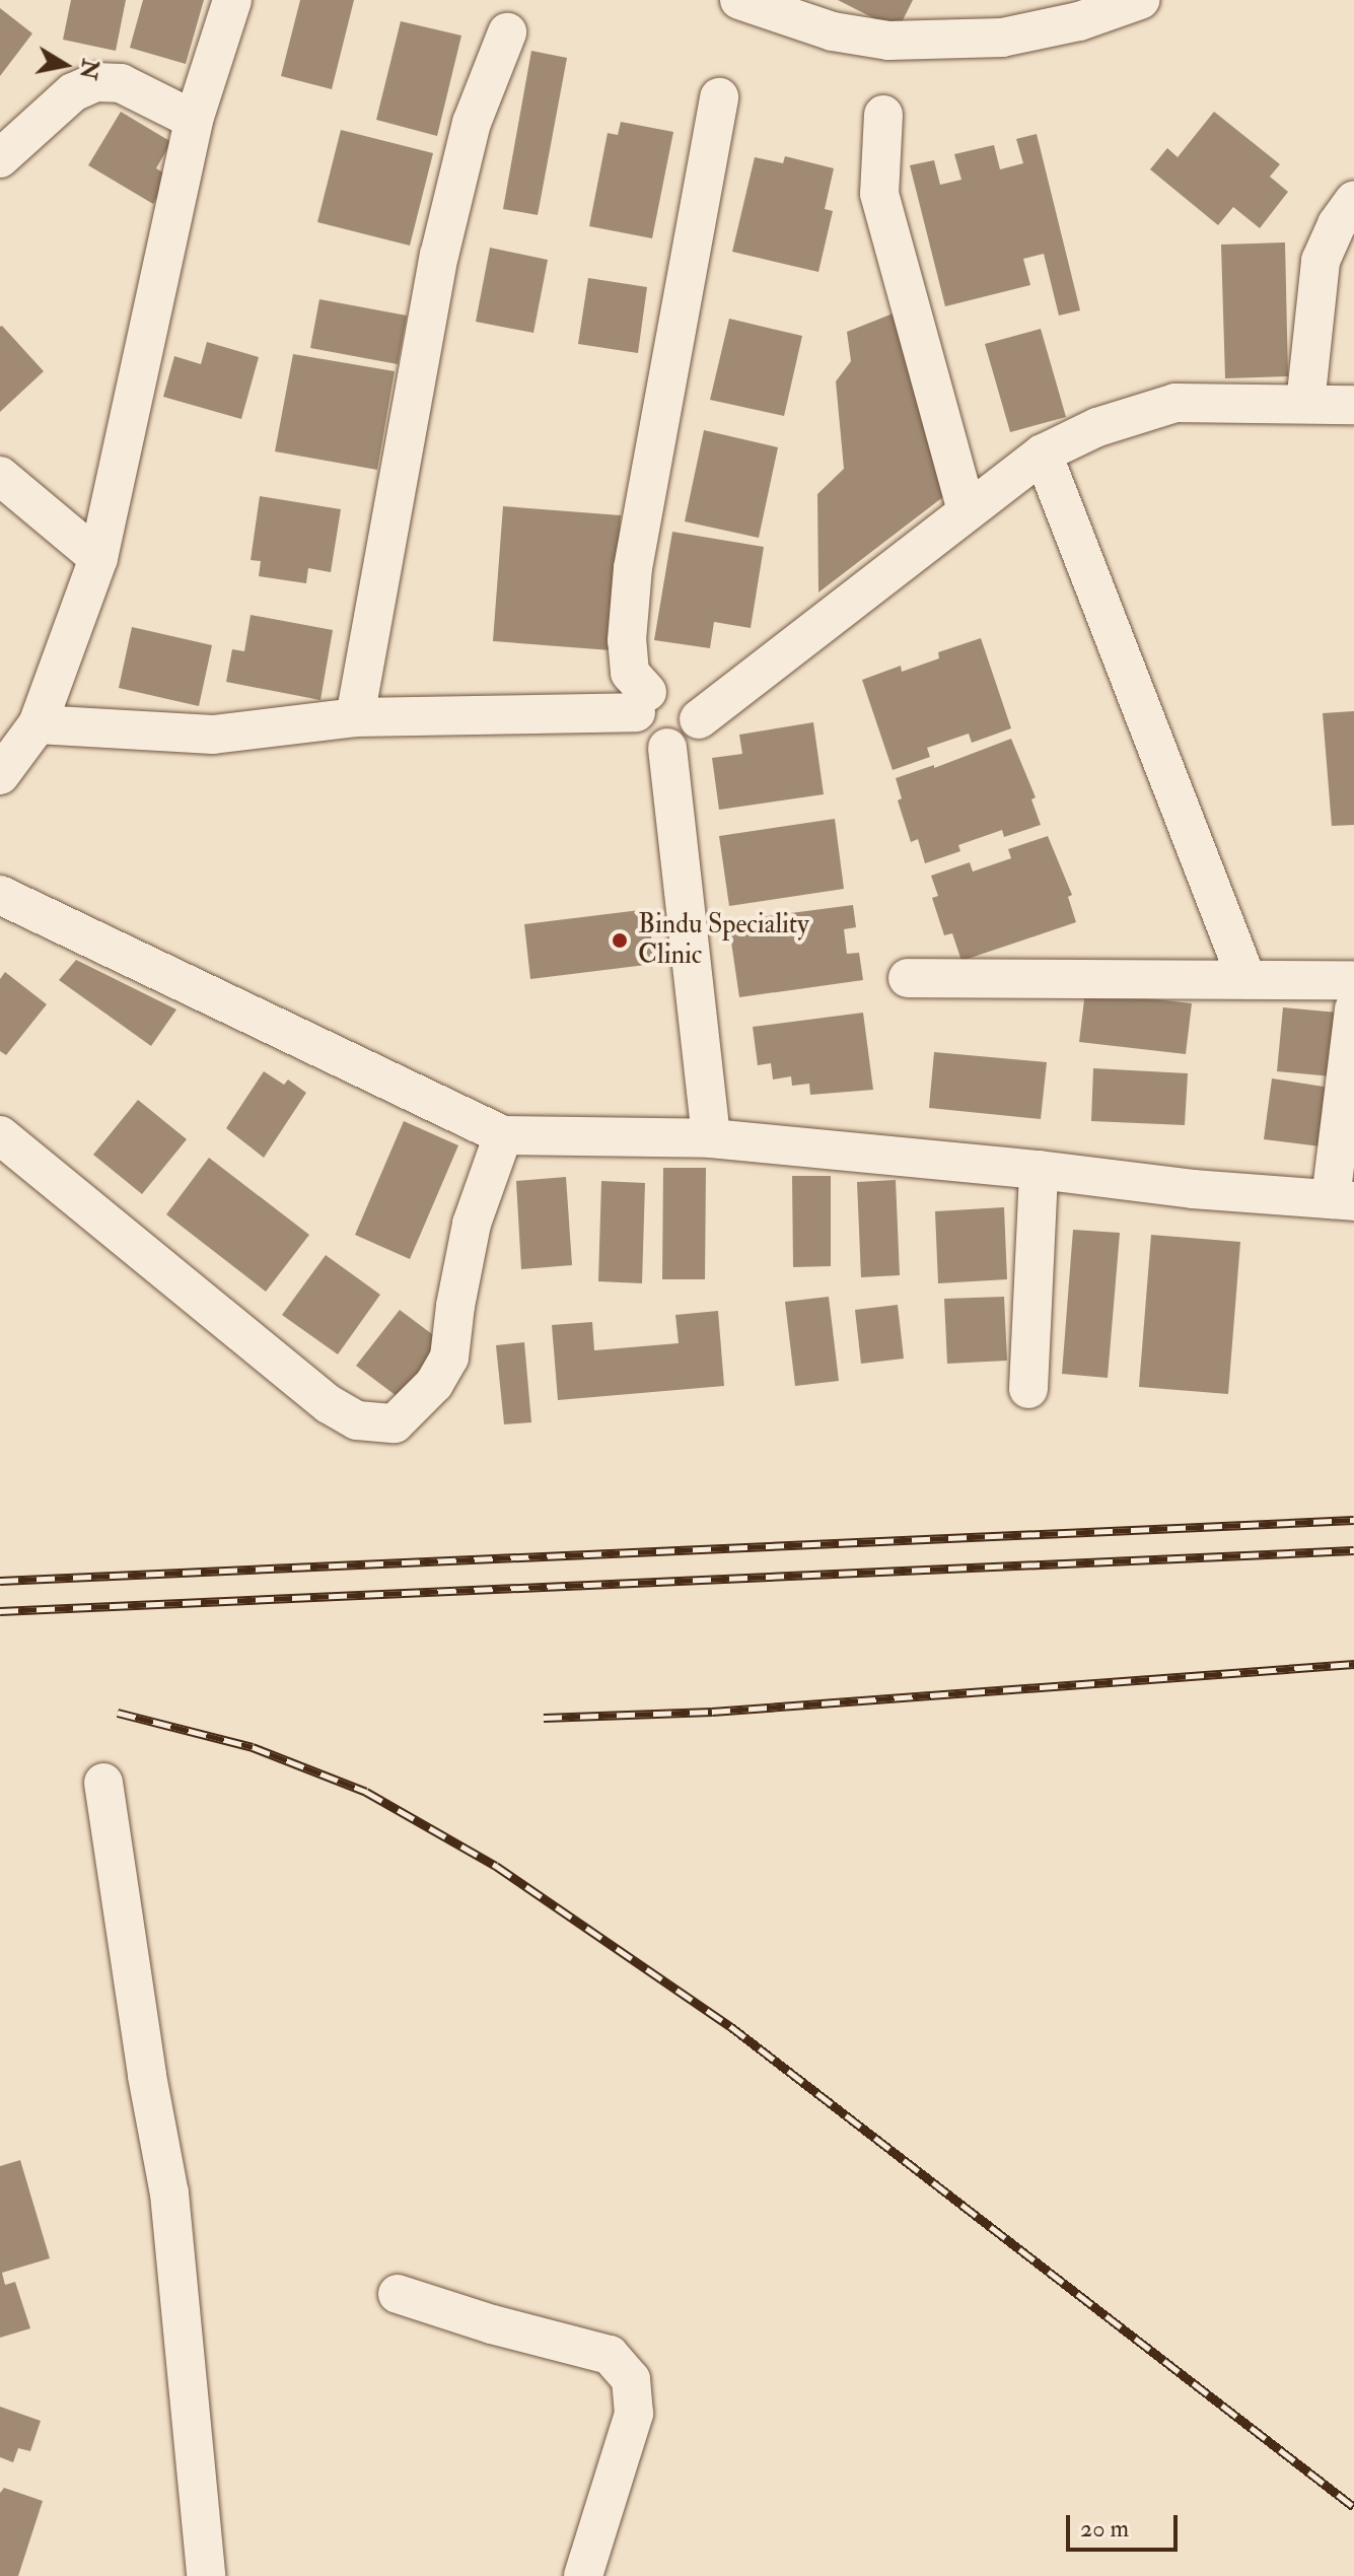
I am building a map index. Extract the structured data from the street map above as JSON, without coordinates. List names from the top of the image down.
{
  "places": ["Bindu Speciality Clinic"],
  "scale_bar": "20 m",
  "north": "right"
}
